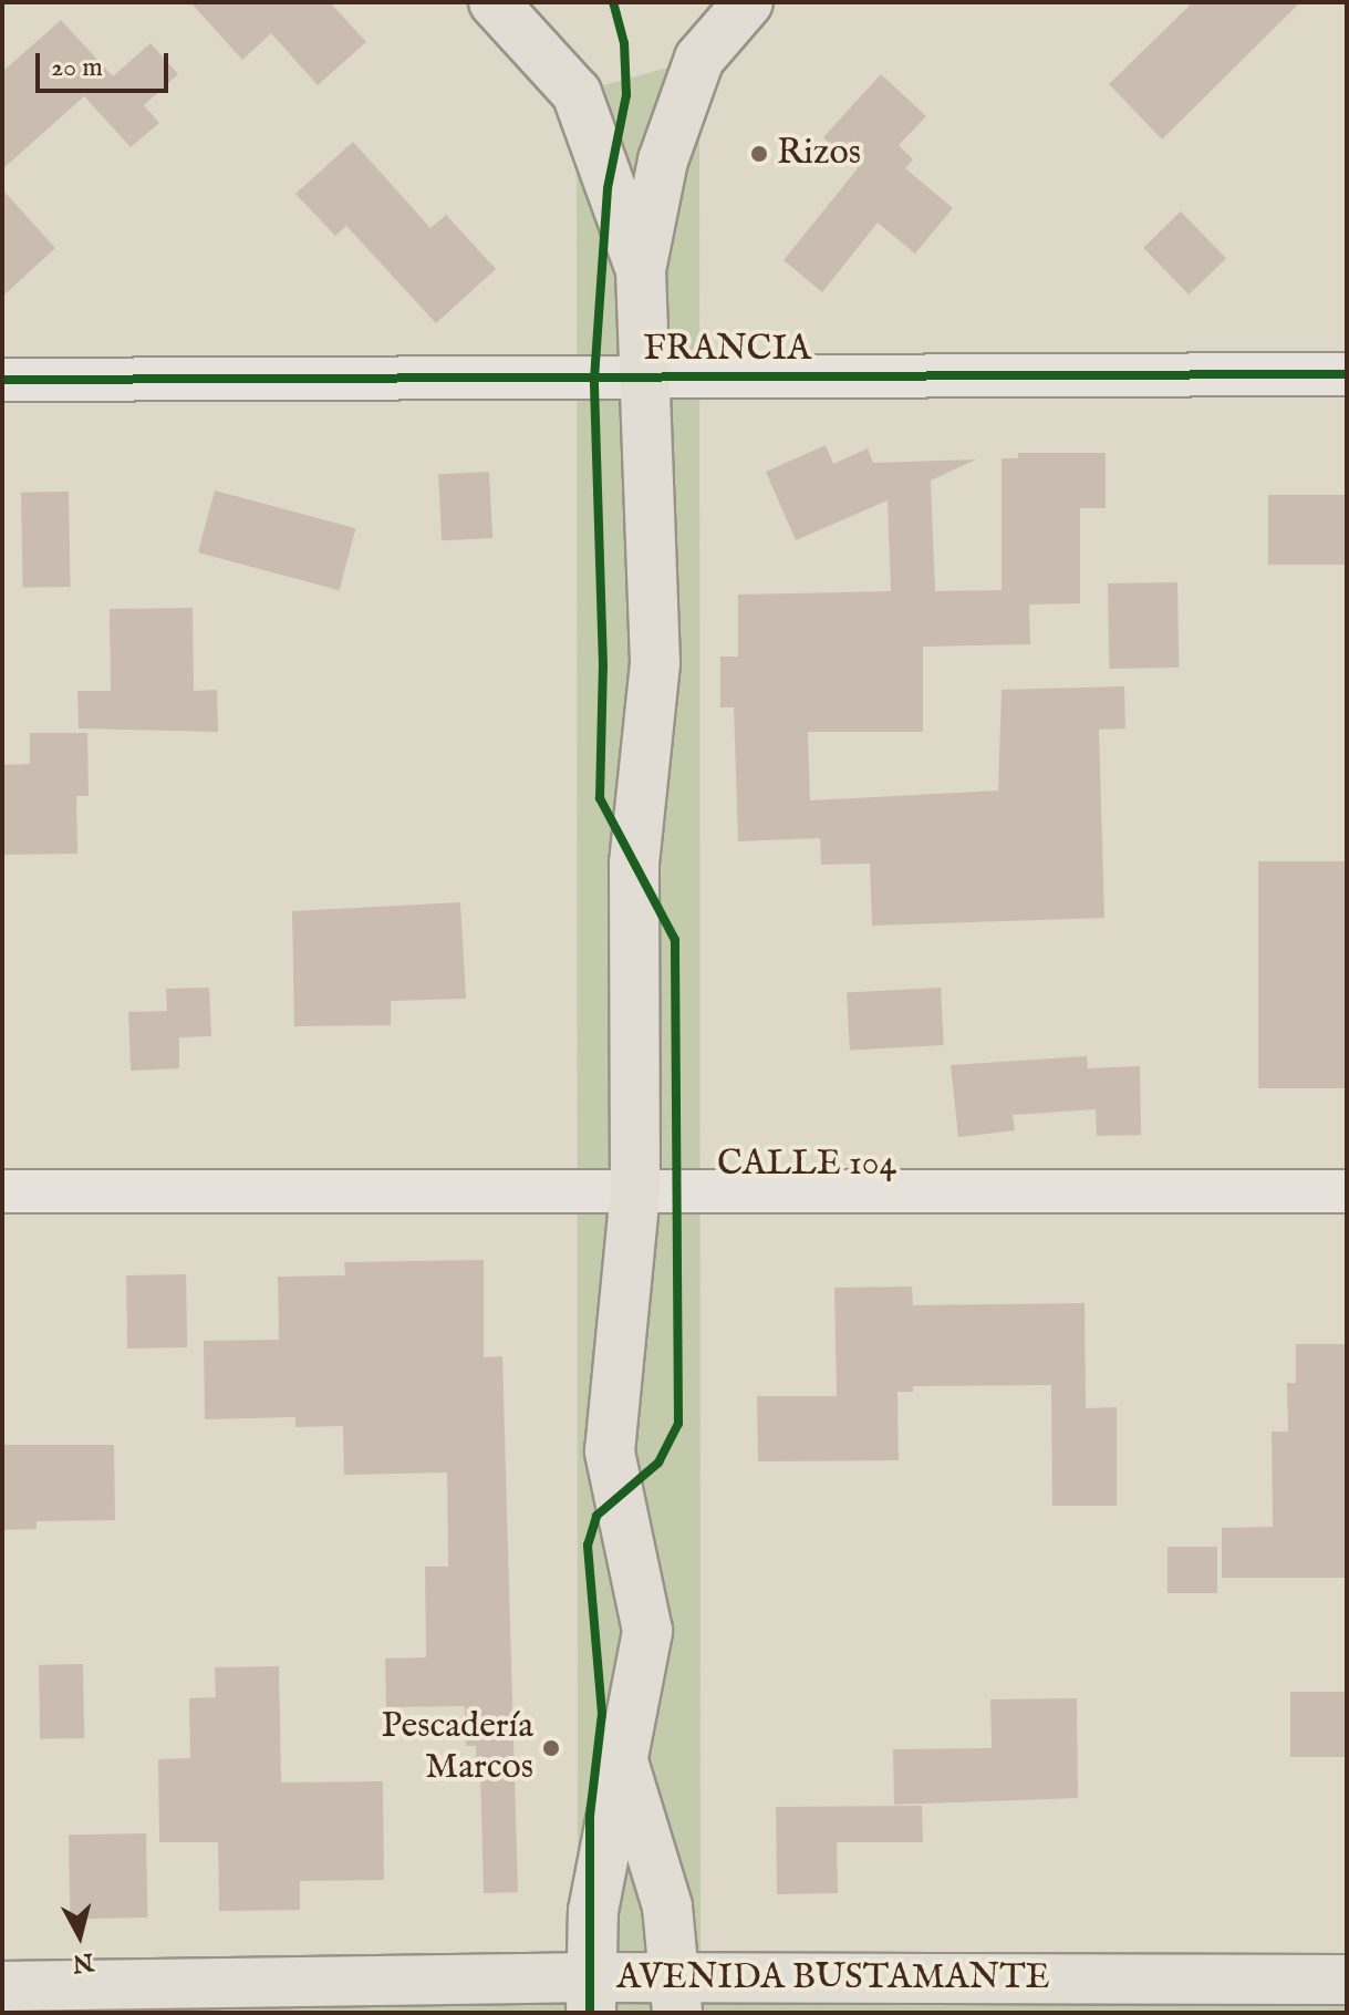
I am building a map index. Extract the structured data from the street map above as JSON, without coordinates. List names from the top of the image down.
{
  "streets": {
    "main road": ["AVENIDA BUSTAMANTE"],
    "street": ["FRANCIA", "CALLE 104"]
  },
  "places": ["Rizos", "Pescadería Marcos"],
  "scale_bar": "20 m",
  "north": "bottom"
}
